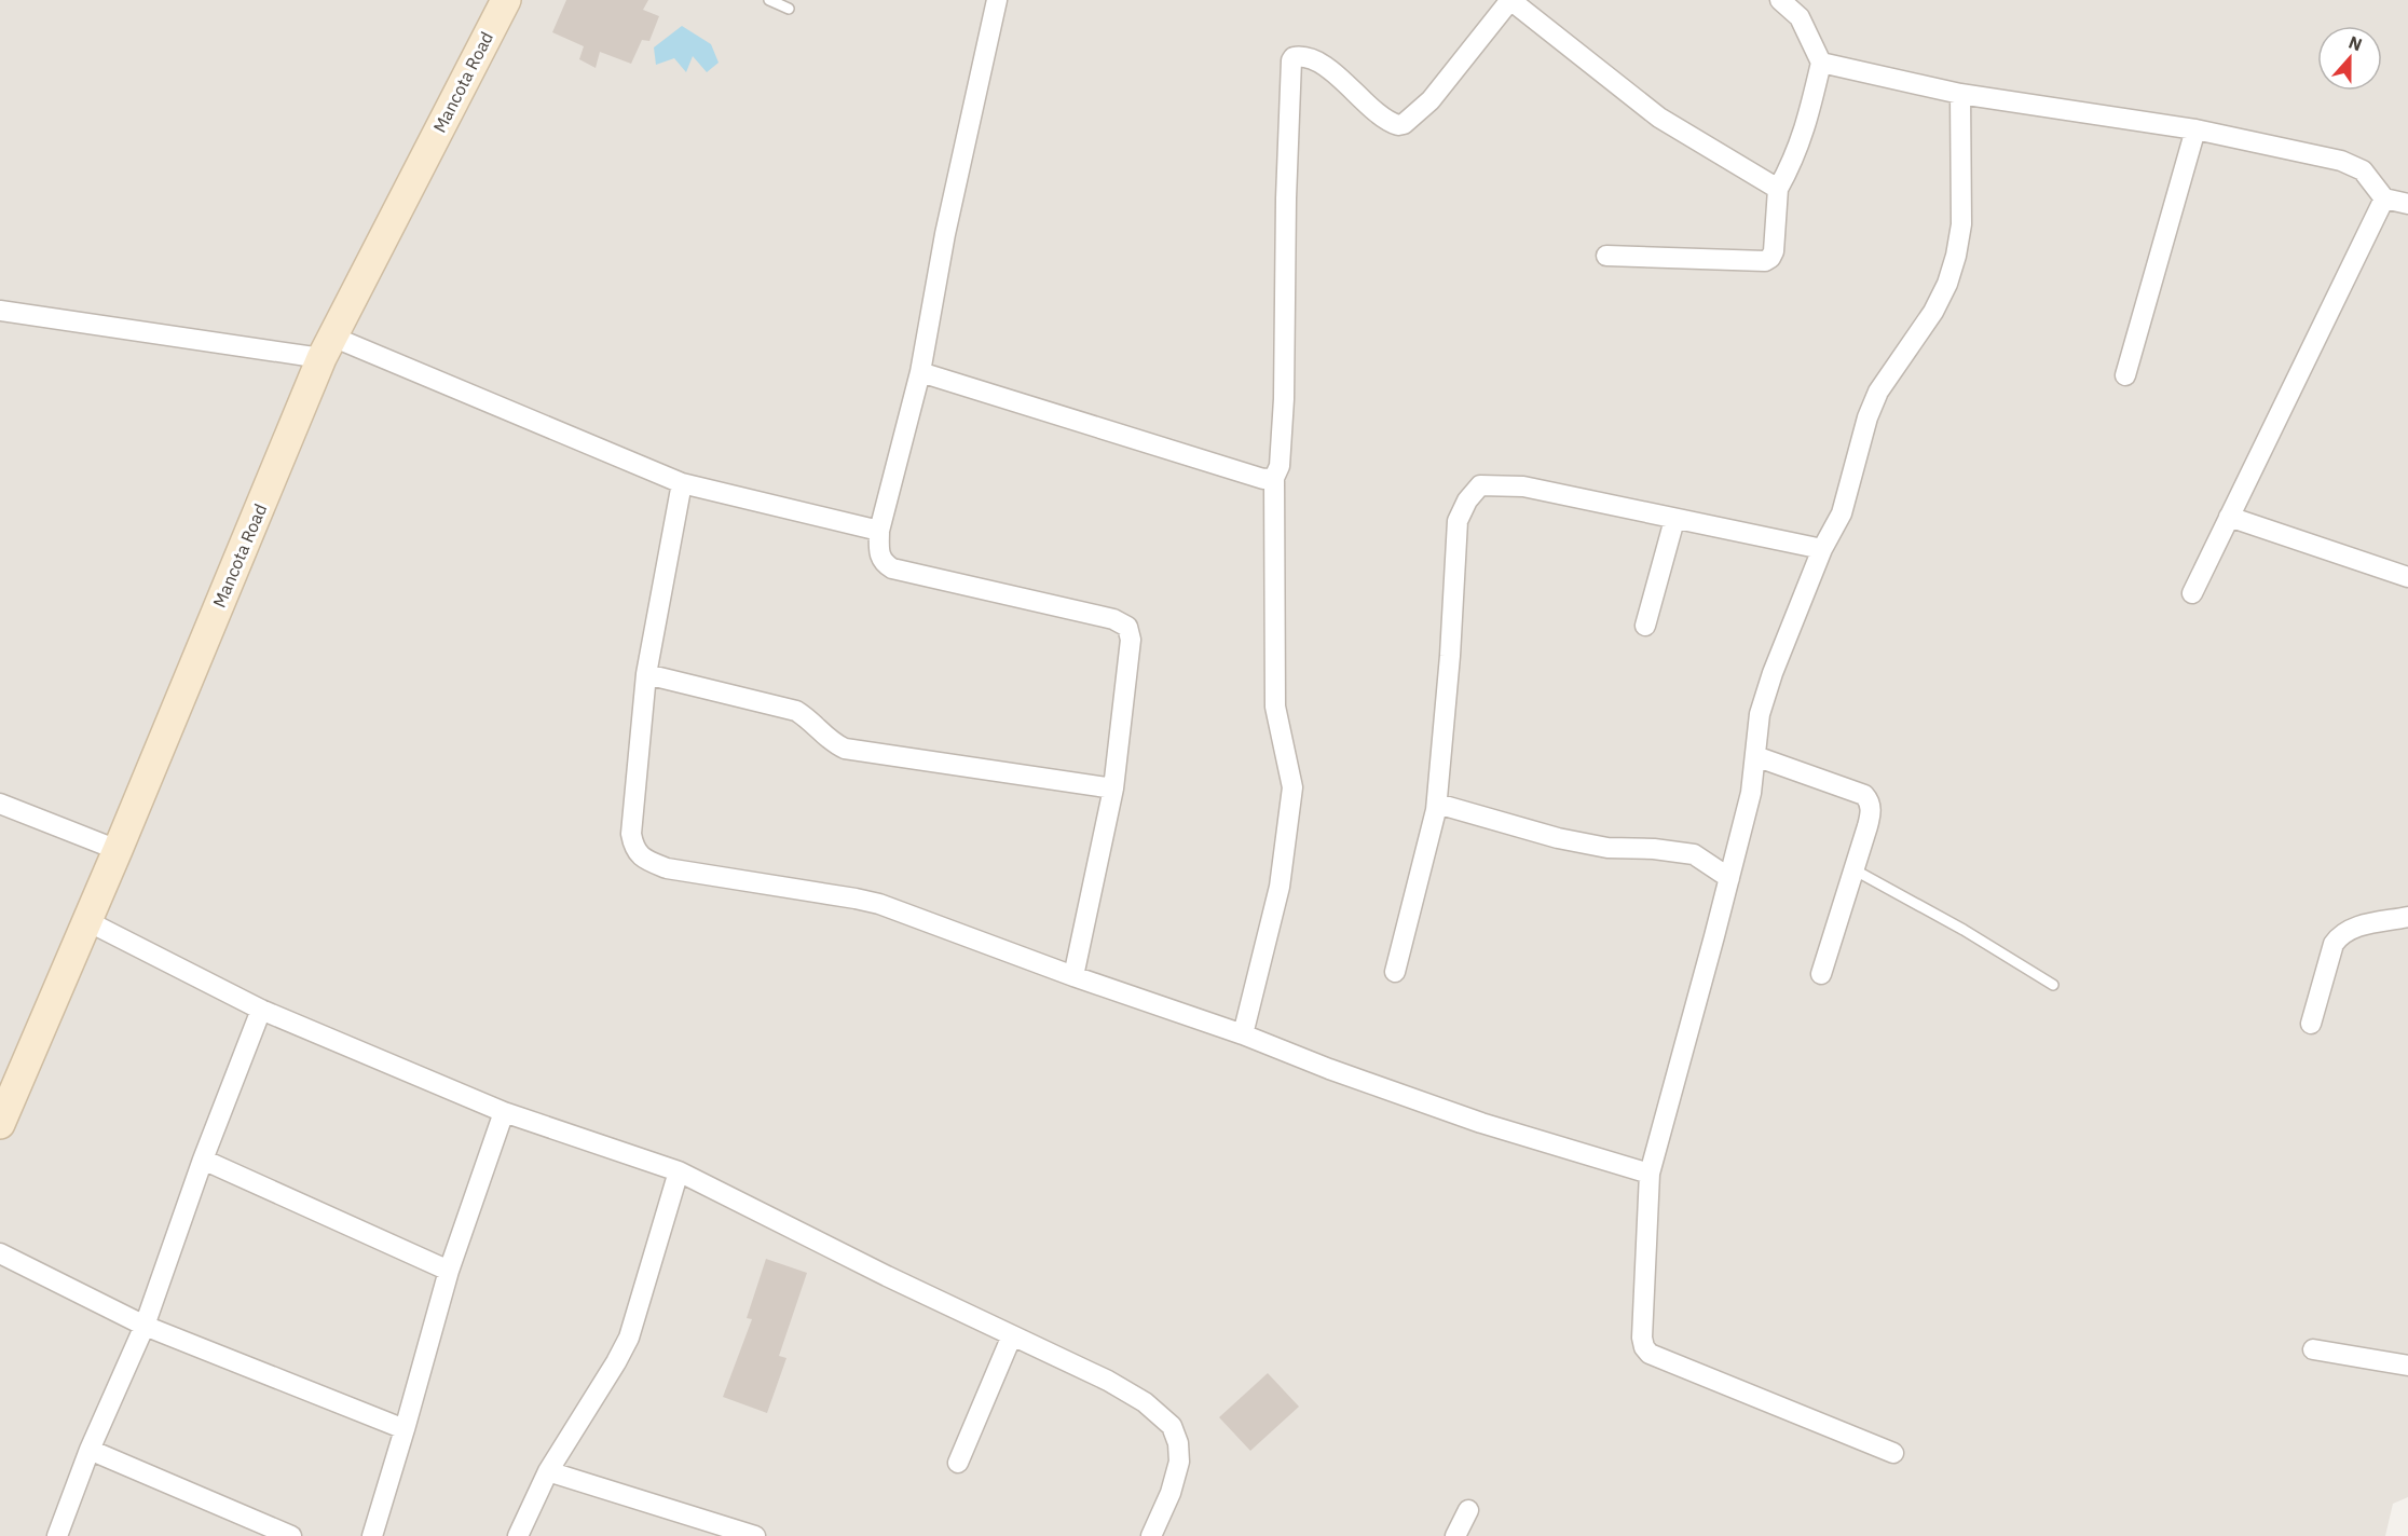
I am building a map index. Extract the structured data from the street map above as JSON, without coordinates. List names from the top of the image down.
{
  "streets": {
    "main road": ["Mancota Road"]
  },
  "north": "top"
}
